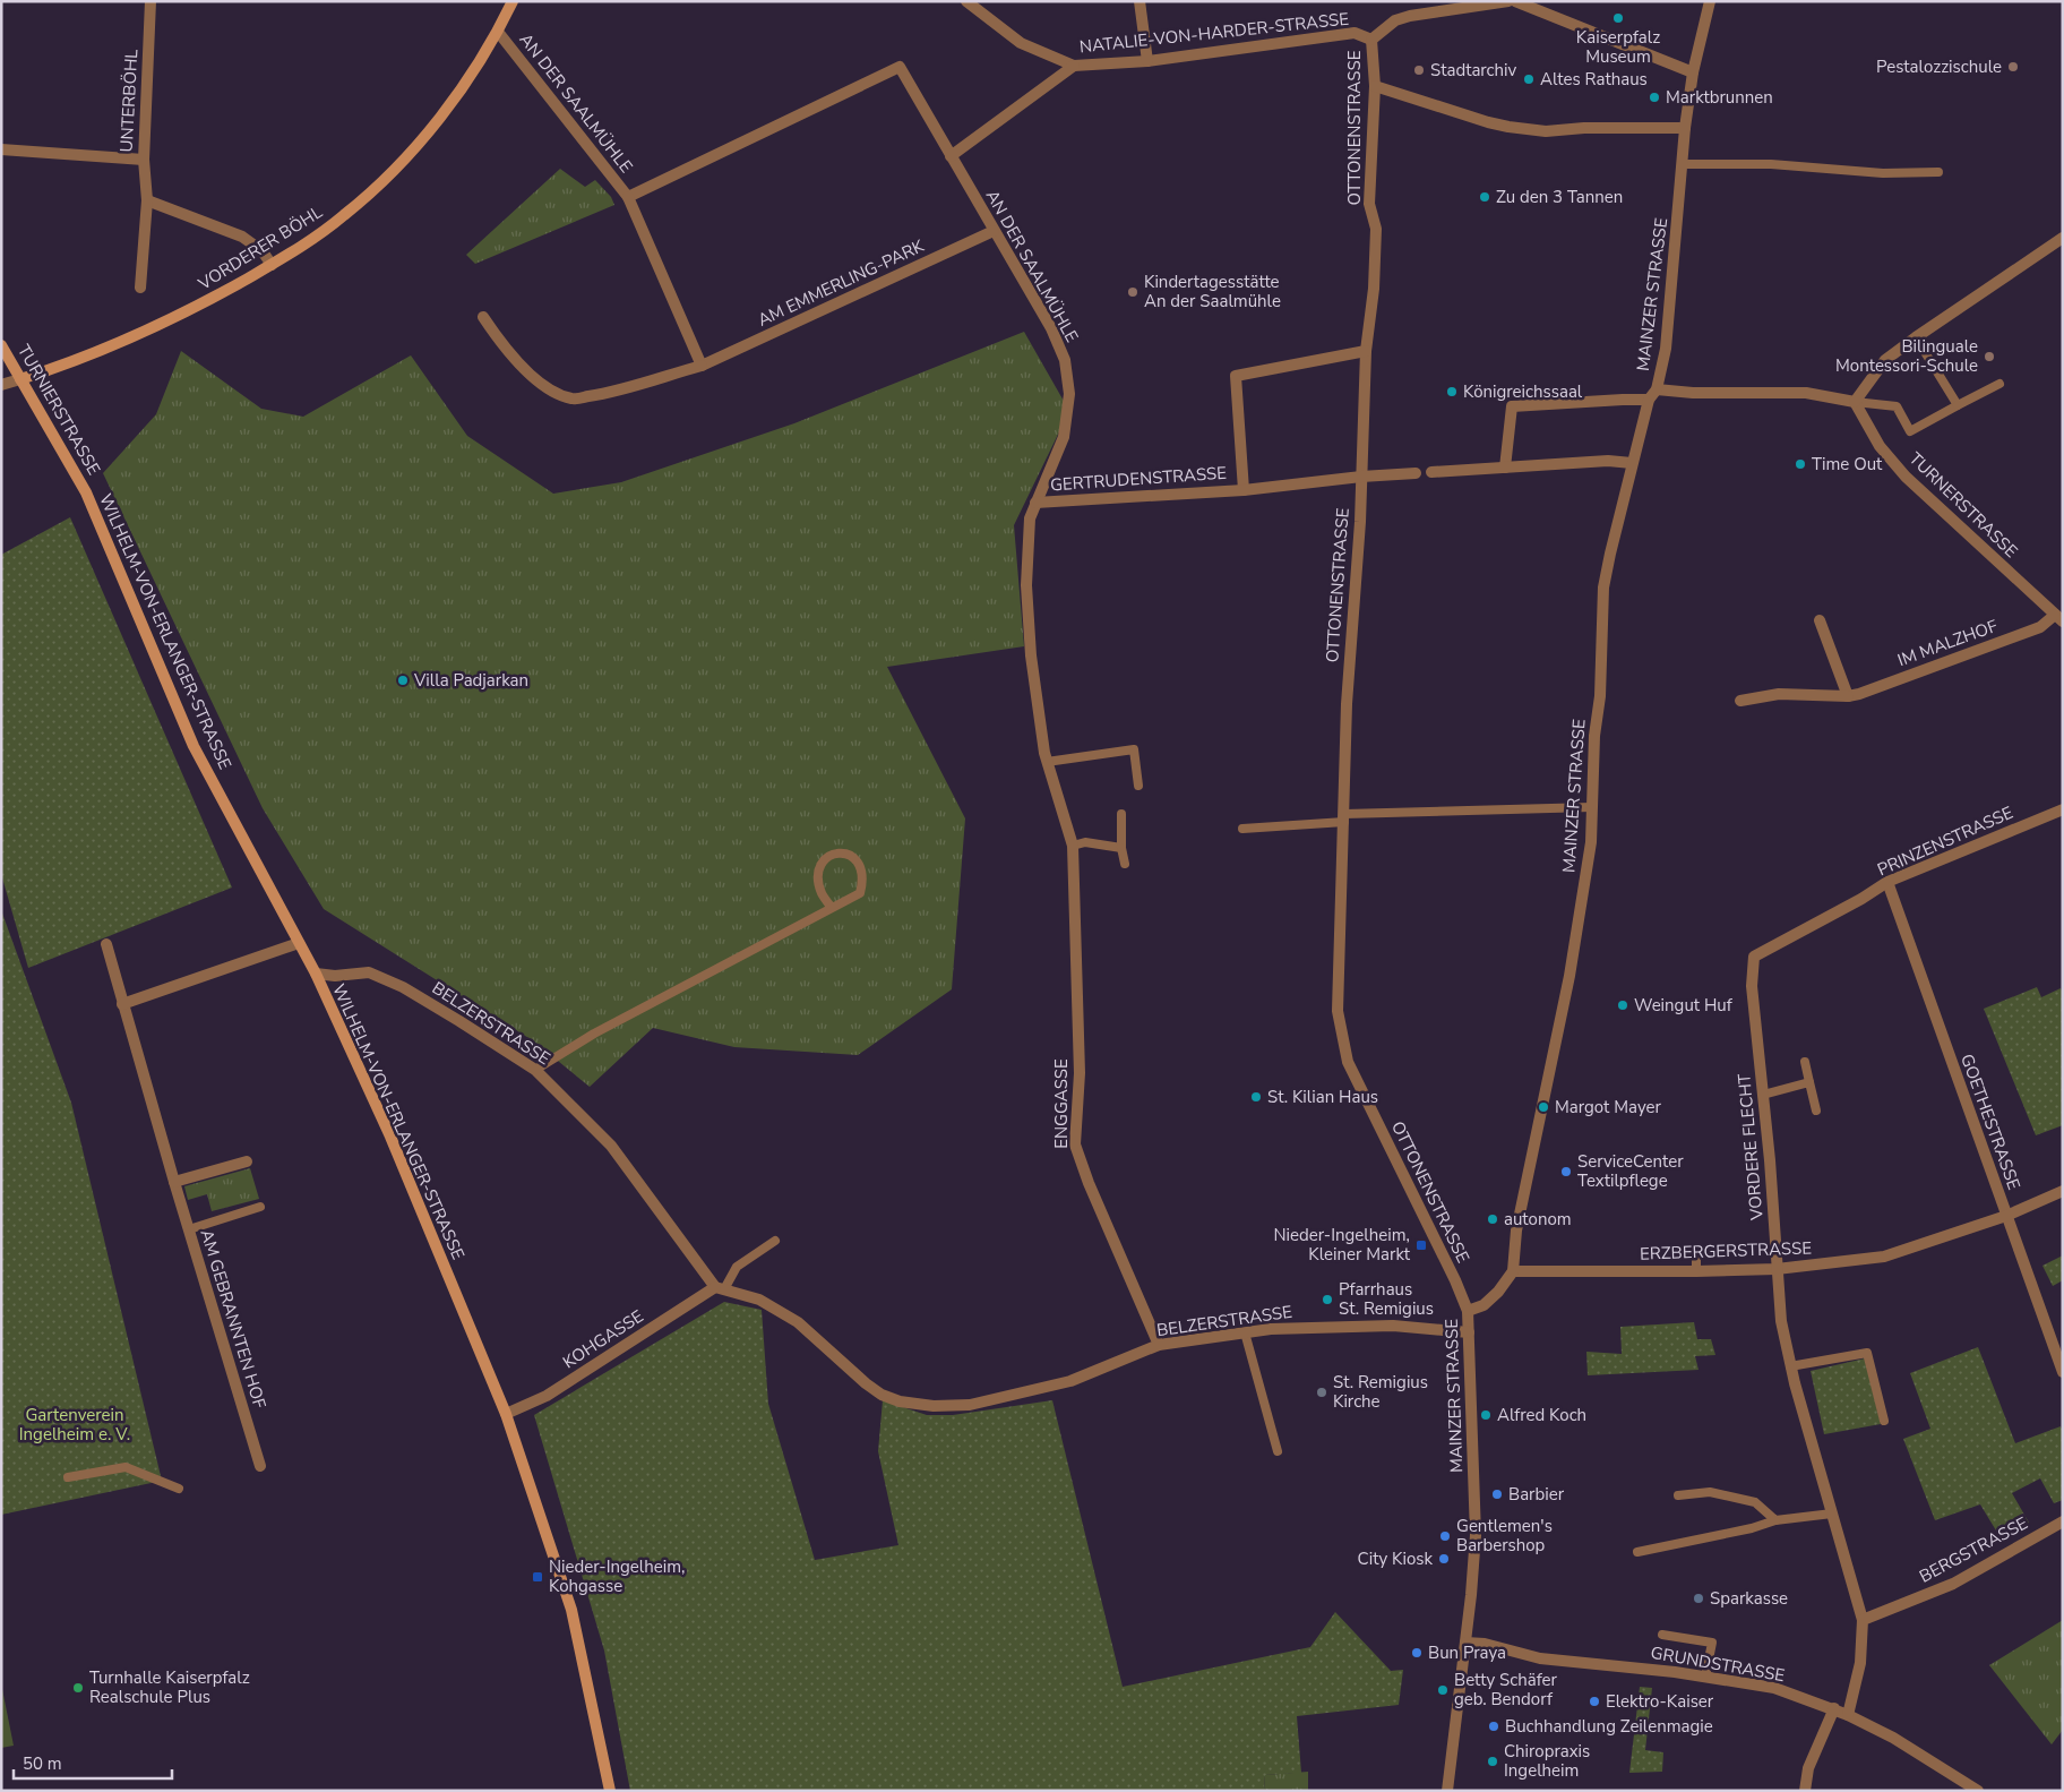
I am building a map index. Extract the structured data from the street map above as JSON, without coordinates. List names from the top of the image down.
{
  "streets": {
    "main road": ["VORDERER BÖHL", "TURNIERSTRASSE", "WILHELM-VON-ERLANGER-STRASSE"],
    "street": [
      "NATALIE-VON-HARDER-STRASSE",
      "UNTERBÖHL",
      "AN DER SAALMÜHLE",
      "OTTONENSTRASSE",
      "AM EMMERLING-PARK",
      "MAINZER STRASSE",
      "GERTRUDENSTRASSE",
      "TURNERSTRASSE",
      "IM MALZHOF",
      "PRINZENSTRASSE",
      "BELZERSTRASSE",
      "ENGGASSE",
      "GOETHESTRASSE",
      "VORDERE FLECHT",
      "ERZBERGERSTRASSE",
      "AM GEBRANNTEN HOF",
      "KOHGASSE",
      "BERGSTRASSE",
      "GRUNDSTRASSE"
    ]
  },
  "crossings": [
    ["NATALIE-VON-HARDER-STRASSE", "OTTONENSTRASSE"],
    ["AN DER SAALMÜHLE", "VORDERER BÖHL"],
    ["AN DER SAALMÜHLE", "AM EMMERLING-PARK"],
    ["AN DER SAALMÜHLE", "GERTRUDENSTRASSE"],
    ["AN DER SAALMÜHLE", "ENGGASSE"],
    ["OTTONENSTRASSE", "MAINZER STRASSE"],
    ["OTTONENSTRASSE", "GERTRUDENSTRASSE"],
    ["VORDERER BÖHL", "TURNIERSTRASSE"],
    ["MAINZER STRASSE", "BELZERSTRASSE"],
    ["MAINZER STRASSE", "ERZBERGERSTRASSE"],
    ["MAINZER STRASSE", "GRUNDSTRASSE"],
    ["TURNIERSTRASSE", "WILHELM-VON-ERLANGER-STRASSE"],
    ["TURNERSTRASSE", "IM MALZHOF"],
    ["WILHELM-VON-ERLANGER-STRASSE", "BELZERSTRASSE"],
    ["WILHELM-VON-ERLANGER-STRASSE", "KOHGASSE"],
    ["PRINZENSTRASSE", "GOETHESTRASSE"],
    ["PRINZENSTRASSE", "VORDERE FLECHT"],
    ["BELZERSTRASSE", "ENGGASSE"],
    ["BELZERSTRASSE", "KOHGASSE"],
    ["GOETHESTRASSE", "ERZBERGERSTRASSE"],
    ["VORDERE FLECHT", "ERZBERGERSTRASSE"],
    ["VORDERE FLECHT", "BERGSTRASSE"]
  ],
  "parks": ["Gartenverein Ingelheim e. V."],
  "places": {
    "other": [
      "Kaiserpfalz Museum",
      "Pestalozzischule",
      "Stadtarchiv",
      "Altes Rathaus",
      "Marktbrunnen",
      "Zu den 3 Tannen",
      "Kindertagesstätte An der Saalmühle",
      "Bilinguale Montessori-Schule",
      "Königreichssaal",
      "Time Out",
      "Villa Padjarkan",
      "Weingut Huf",
      "St. Kilian Haus",
      "Margot Mayer",
      "ServiceCenter Textilpflege",
      "autonom",
      "Pfarrhaus St. Remigius",
      "St. Remigius Kirche",
      "Alfred Koch",
      "Barbier",
      "Gentlemen's Barbershop",
      "City Kiosk",
      "Sparkasse",
      "Bun Praya",
      "Turnhalle Kaiserpfalz Realschule Plus",
      "Betty Schäfer geb. Bendorf",
      "Elektro-Kaiser",
      "Buchhandlung Zeilenmagie",
      "Chiropraxis Ingelheim"
    ],
    "transit": ["Nieder-Ingelheim, Kleiner Markt", "Nieder-Ingelheim, Kohgasse"]
  },
  "scale_bar": "50 m"
}
